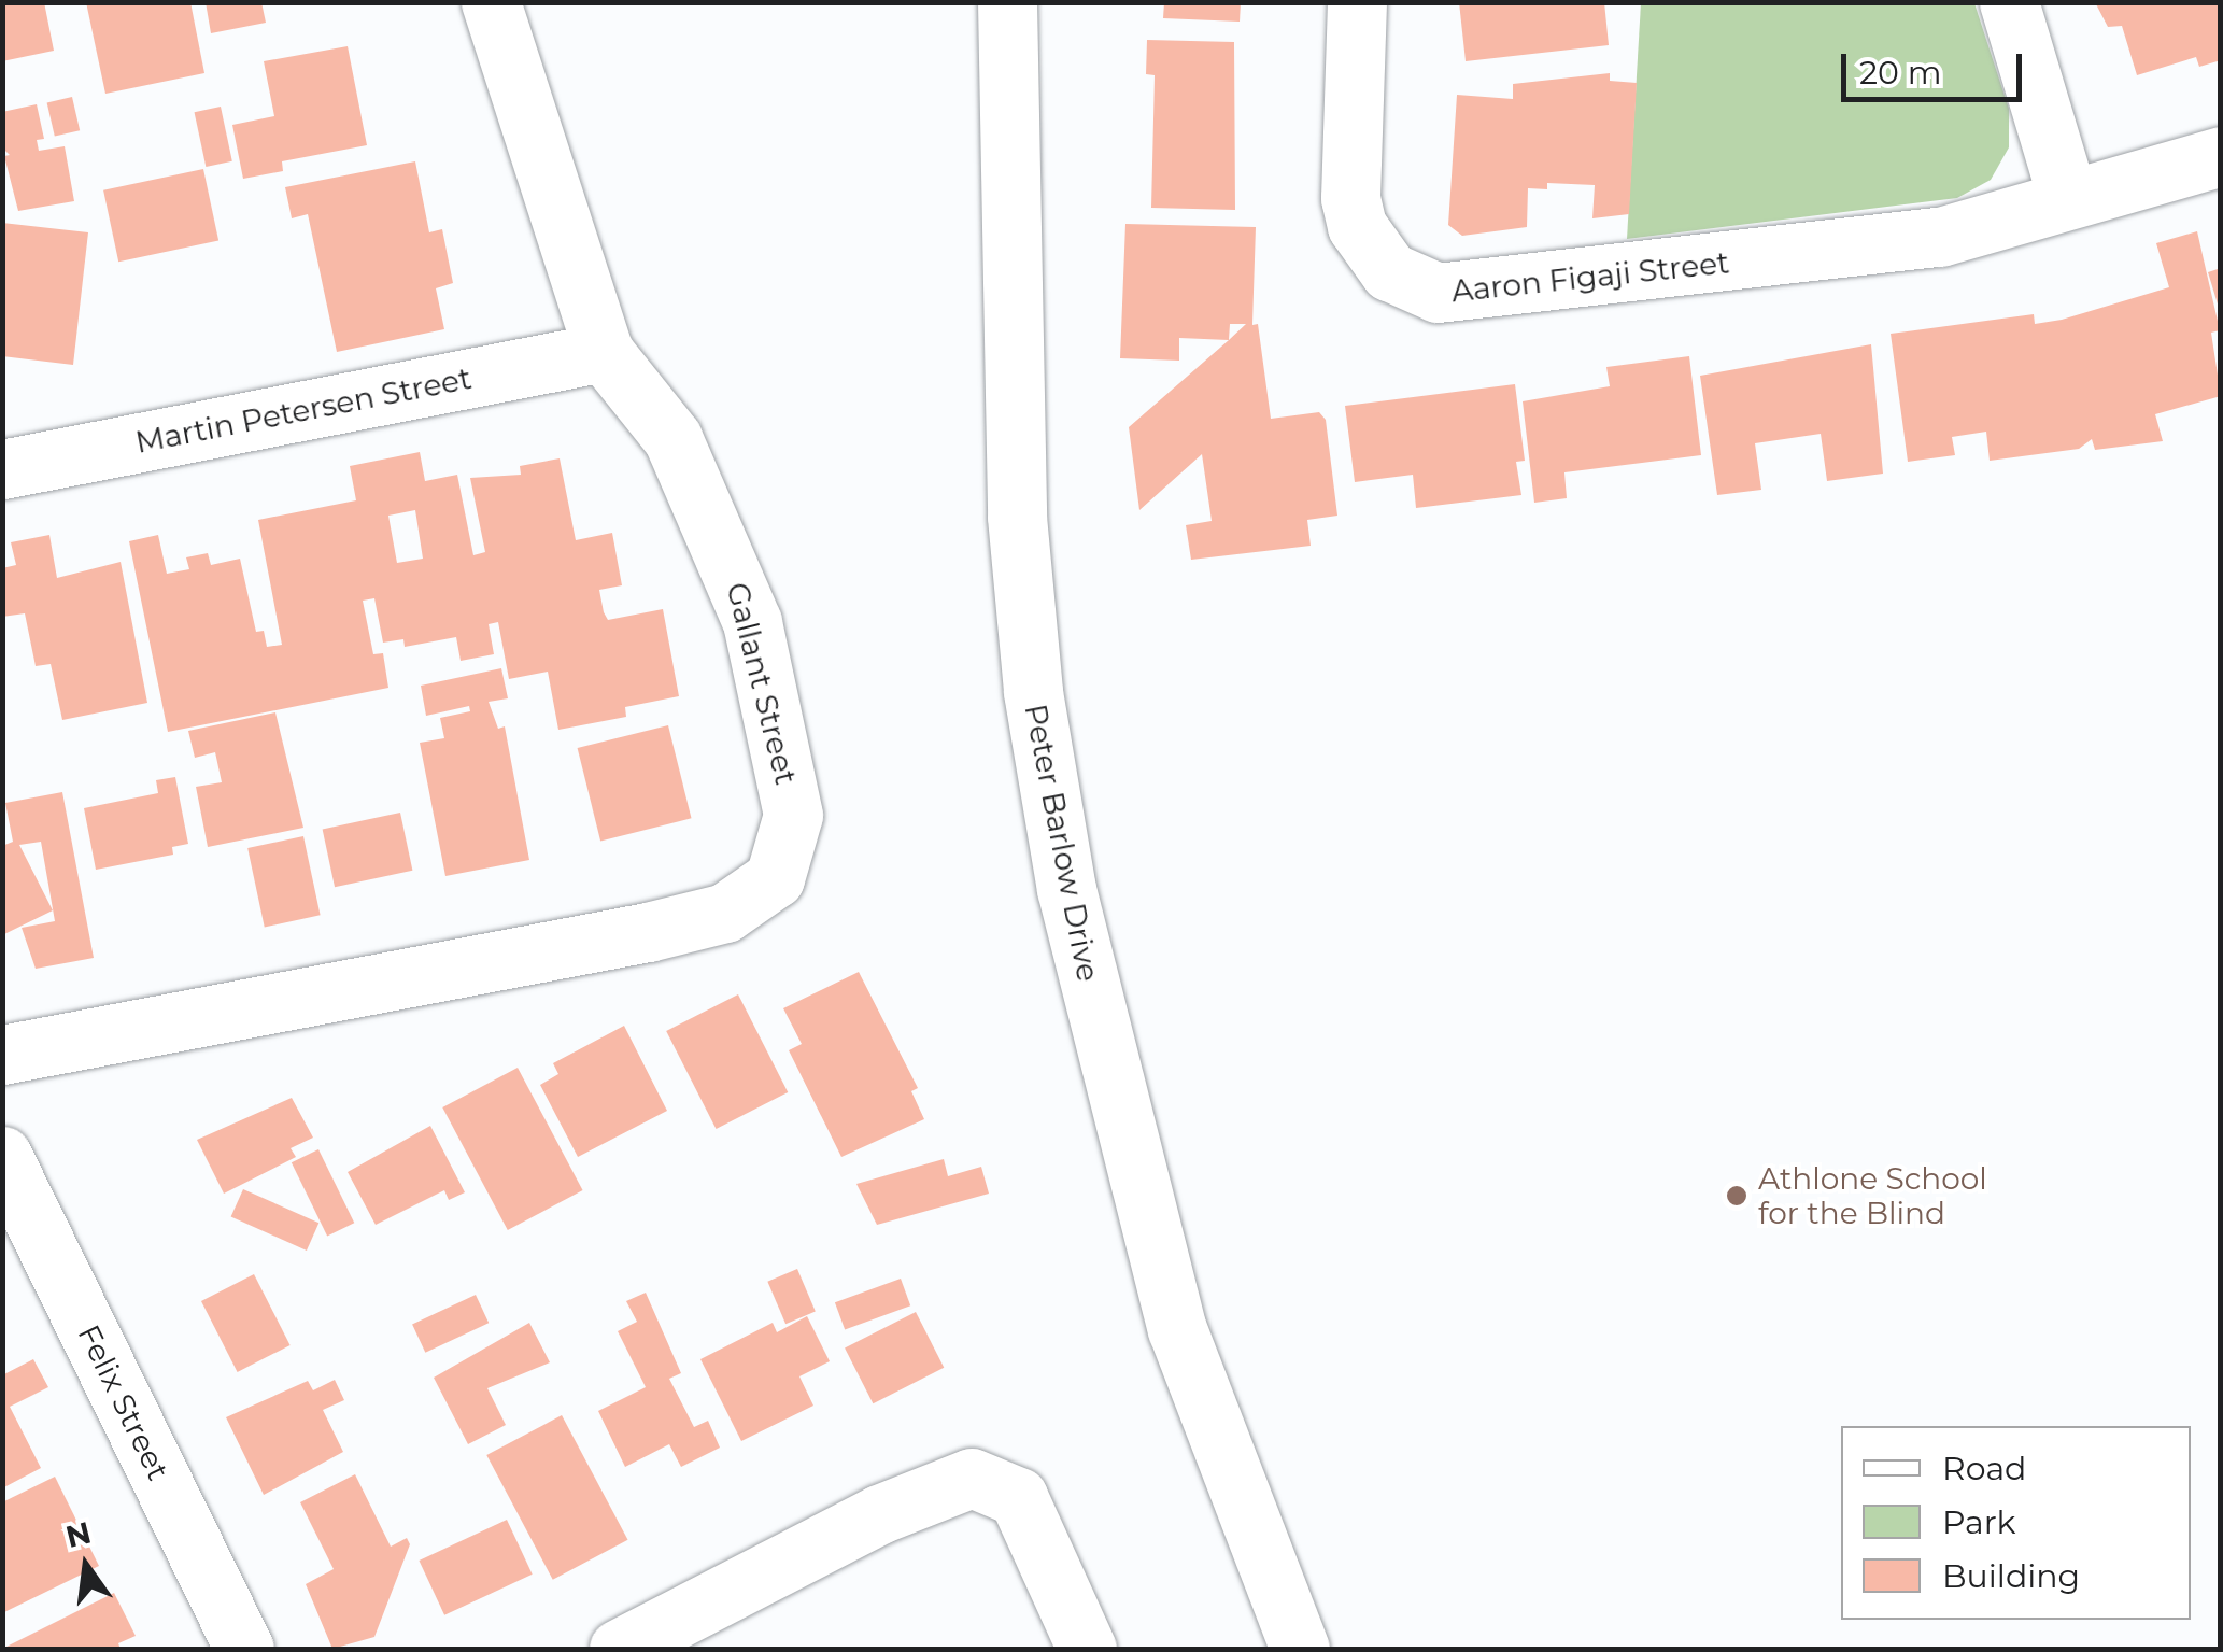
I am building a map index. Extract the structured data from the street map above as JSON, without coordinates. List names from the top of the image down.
{
  "streets": {
    "street": [
      "Aaron Figaji Street",
      "Martin Petersen Street",
      "Gallant Street",
      "Peter Barlow Drive",
      "Felix Street"
    ]
  },
  "crossings": [
    ["Martin Petersen Street", "Gallant Street"]
  ],
  "places": ["Athlone School for the Blind"],
  "legend": ["Road", "Park", "Building"],
  "scale_bar": "20 m",
  "north": "top"
}
